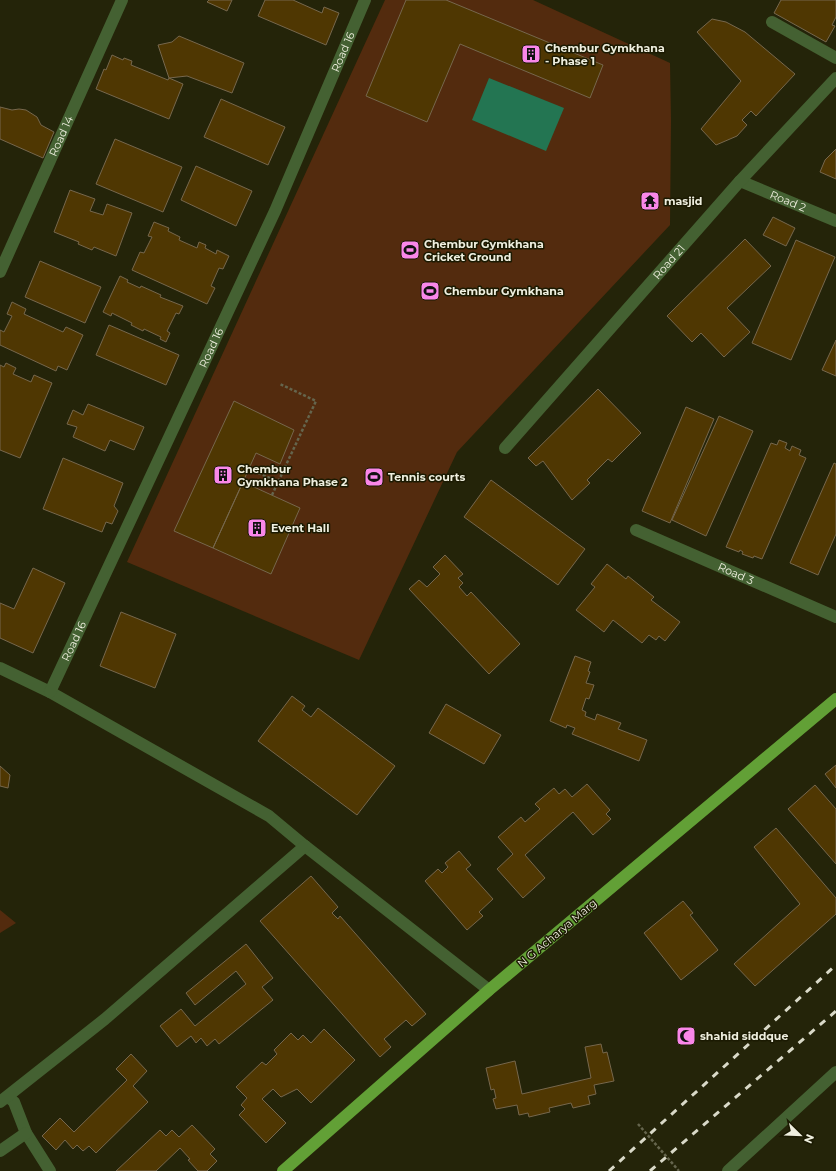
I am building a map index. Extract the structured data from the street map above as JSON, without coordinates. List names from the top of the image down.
{
  "streets": {
    "main road": ["N G Acharya Marg"],
    "street": [
      "Road 16",
      "Road 14",
      "Road 2",
      "Road 21",
      "Road 3"
    ]
  },
  "crossings": [
    ["Road 2", "Road 21"]
  ],
  "places": {
    "building": ["Chembur Gymkhana - Phase 1", "Chembur Gymkhana Phase 2", "Event Hall"],
    "temple": ["masjid"],
    "sports": ["Chembur Gymkhana Cricket Ground", "Chembur Gymkhana", "Tennis courts"],
    "mosque": ["shahid siddque"]
  },
  "north": "bottom right"
}
